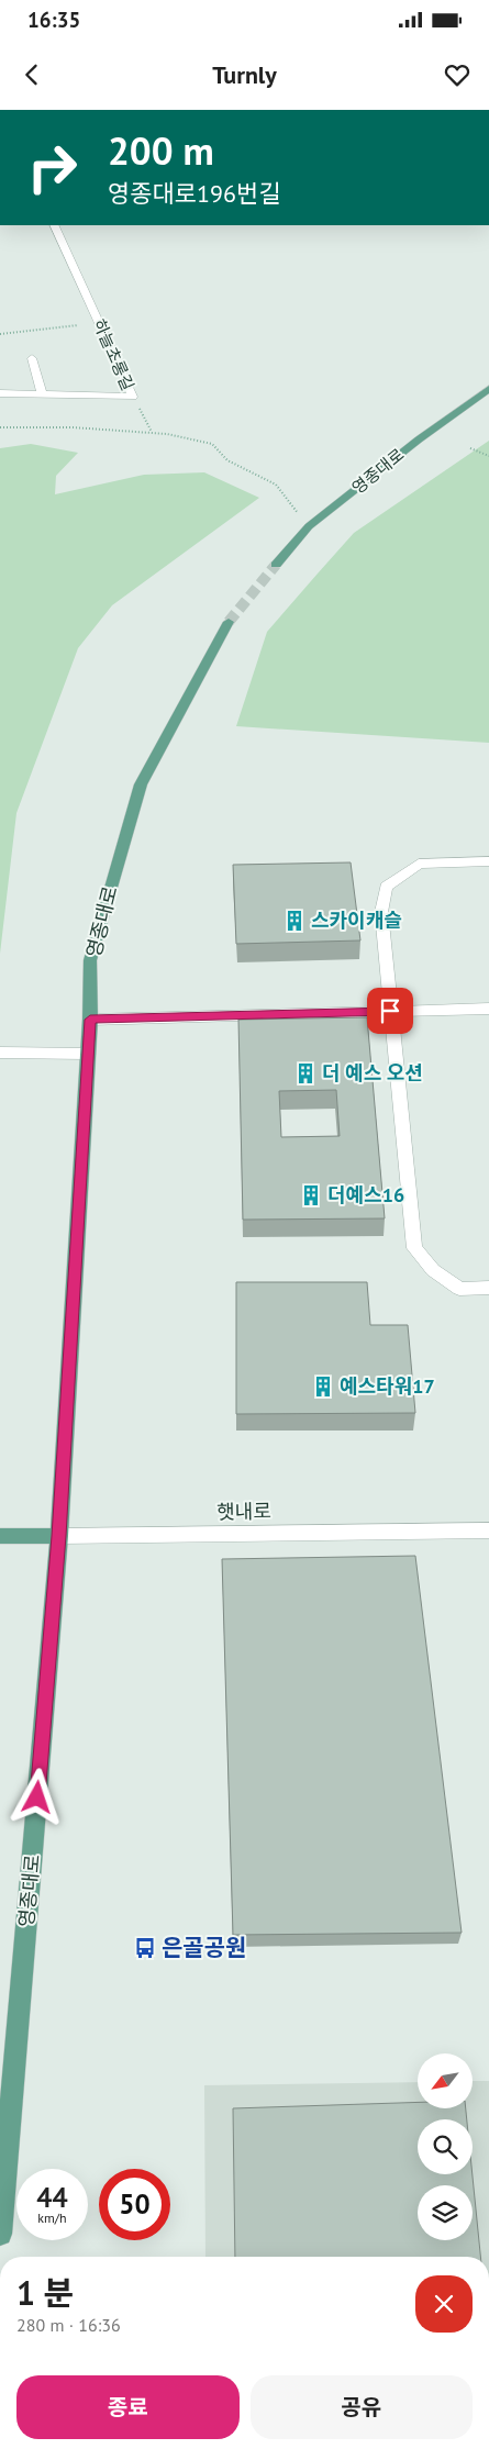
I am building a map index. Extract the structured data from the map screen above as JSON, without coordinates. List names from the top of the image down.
{
  "streets": {
    "main road": ["영종대로", "햇내로"],
    "street": ["하늘초롱길"]
  },
  "crossings": [
    ["영종대로", "햇내로"]
  ],
  "places": {
    "building": [
      "스카이캐슬",
      "더 예스 오션",
      "더예스16",
      "예스타워17"
    ],
    "bus stop": ["은골공원"]
  },
  "north": "bottom left",
  "page": {
    "status": "16:35",
    "header": "Turnly",
    "turn": ["200 m", "영종대로196번길"],
    "speed": "44 km/h",
    "limit": "50",
    "heading": ["1 분", "280 m · 16:36"],
    "buttons": ["종료", "공유"]
  }
}
